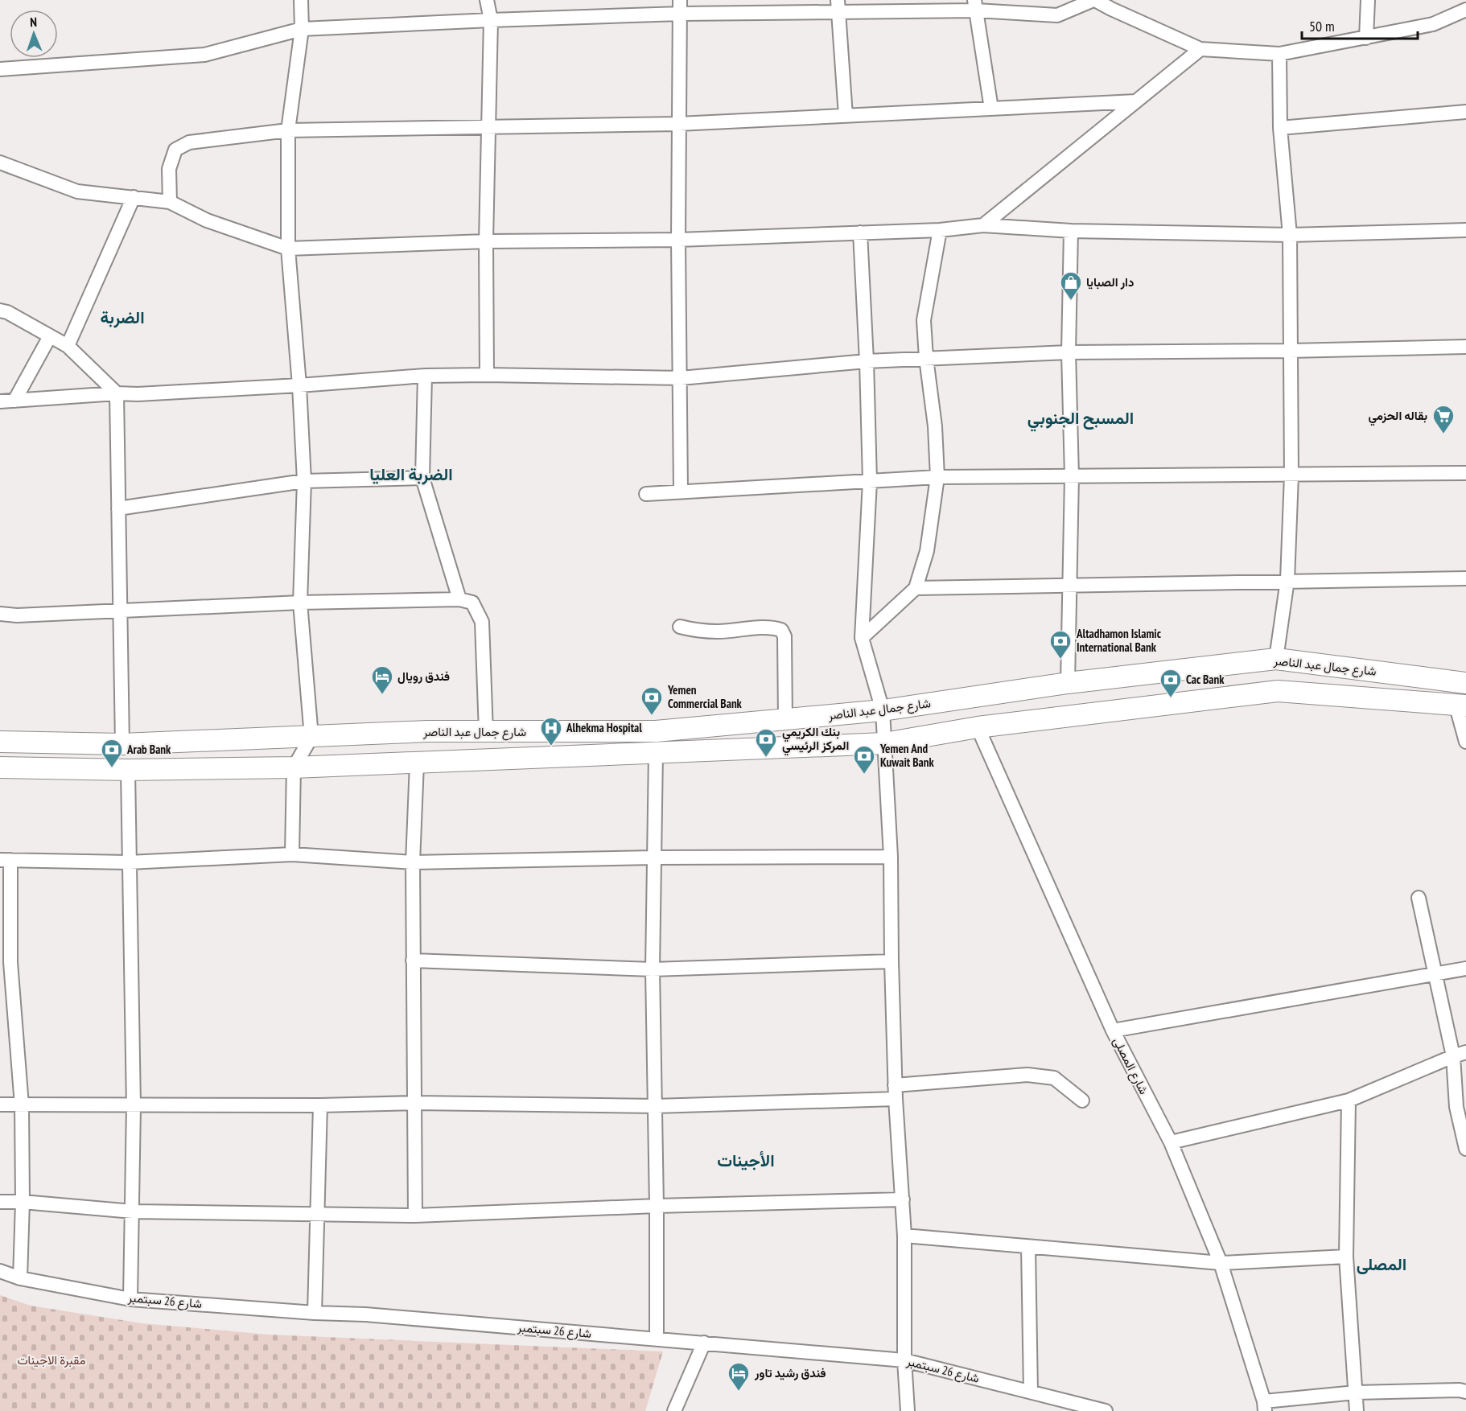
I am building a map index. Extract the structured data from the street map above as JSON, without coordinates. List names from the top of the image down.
{
  "streets": {
    "main road": ["شارع جمال عبد الناصر"],
    "street": ["شارع المصلى", "شارع 26 سبتمبر"]
  },
  "districts": [
    "الضربة",
    "المسبح الجنوبي",
    "الضربة العليا",
    "الأجينات",
    "المصلى"
  ],
  "parks": ["مقبرة الاجينات"],
  "places": {
    "shop": ["دار الصبايا"],
    "supermarket": ["بقاله الحزمي"],
    "bank": [
      "Altadhamon Islamic International Bank",
      "Cac Bank",
      "Yemen Commercial Bank",
      "بنك الكريمي المركز الرئيسي",
      "Arab Bank",
      "Yemen And Kuwait Bank"
    ],
    "hotel": ["فندق رويال", "فندق رشيد تاور"],
    "hospital": ["Alhekma Hospital"]
  },
  "scale_bar": "50 m",
  "north": "top"
}
